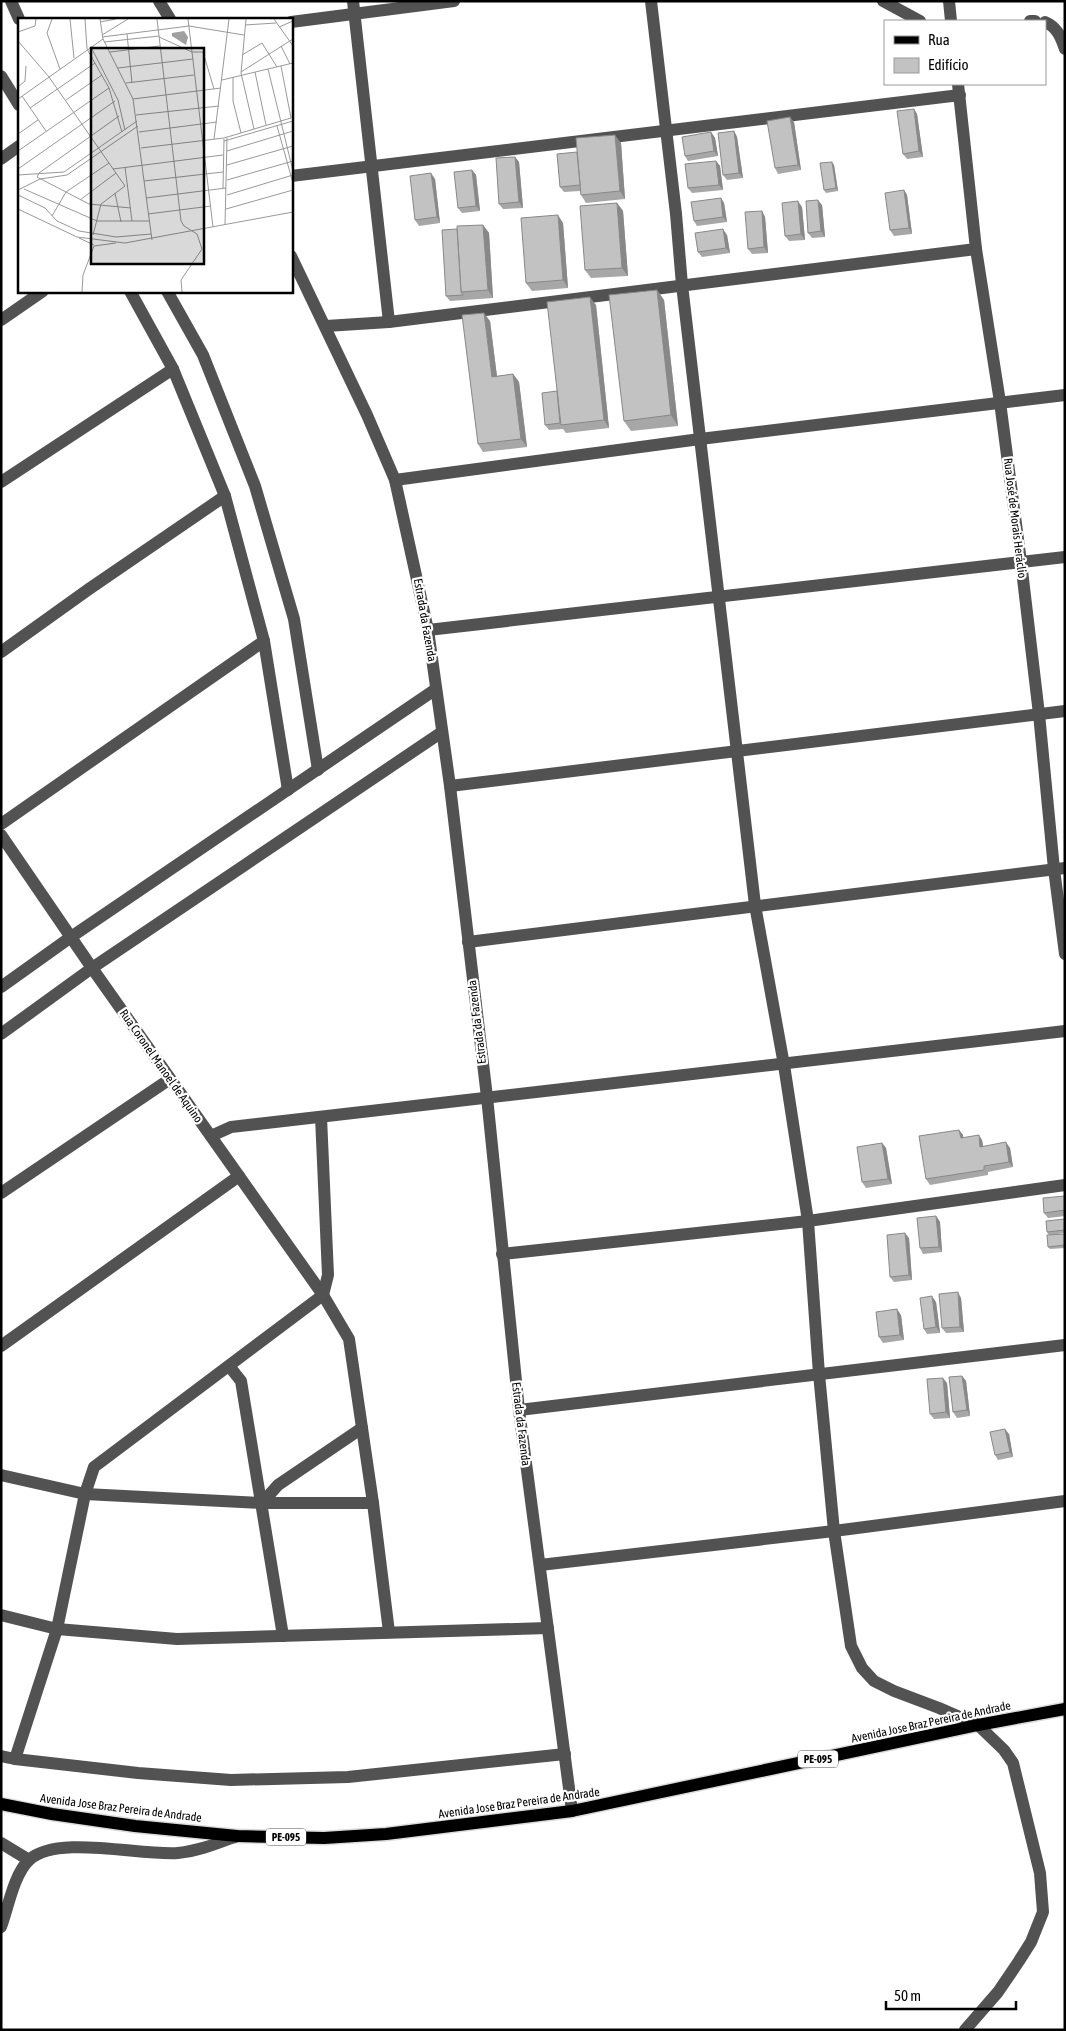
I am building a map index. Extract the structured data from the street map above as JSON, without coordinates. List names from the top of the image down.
{
  "streets": {
    "main road": ["Avenida Jose Braz Pereira de Andrade", "PE-095"],
    "street": ["Rua José de Morais Heráclio", "Estrada da Fazenda", "Rua Coronel Manoel de Aquino"]
  },
  "crossings": [
    ["Estrada da Fazenda", "Avenida Jose Braz Pereira de Andrade"]
  ],
  "legend": ["Rua", "Edifício"],
  "scale_bar": "50 m"
}
